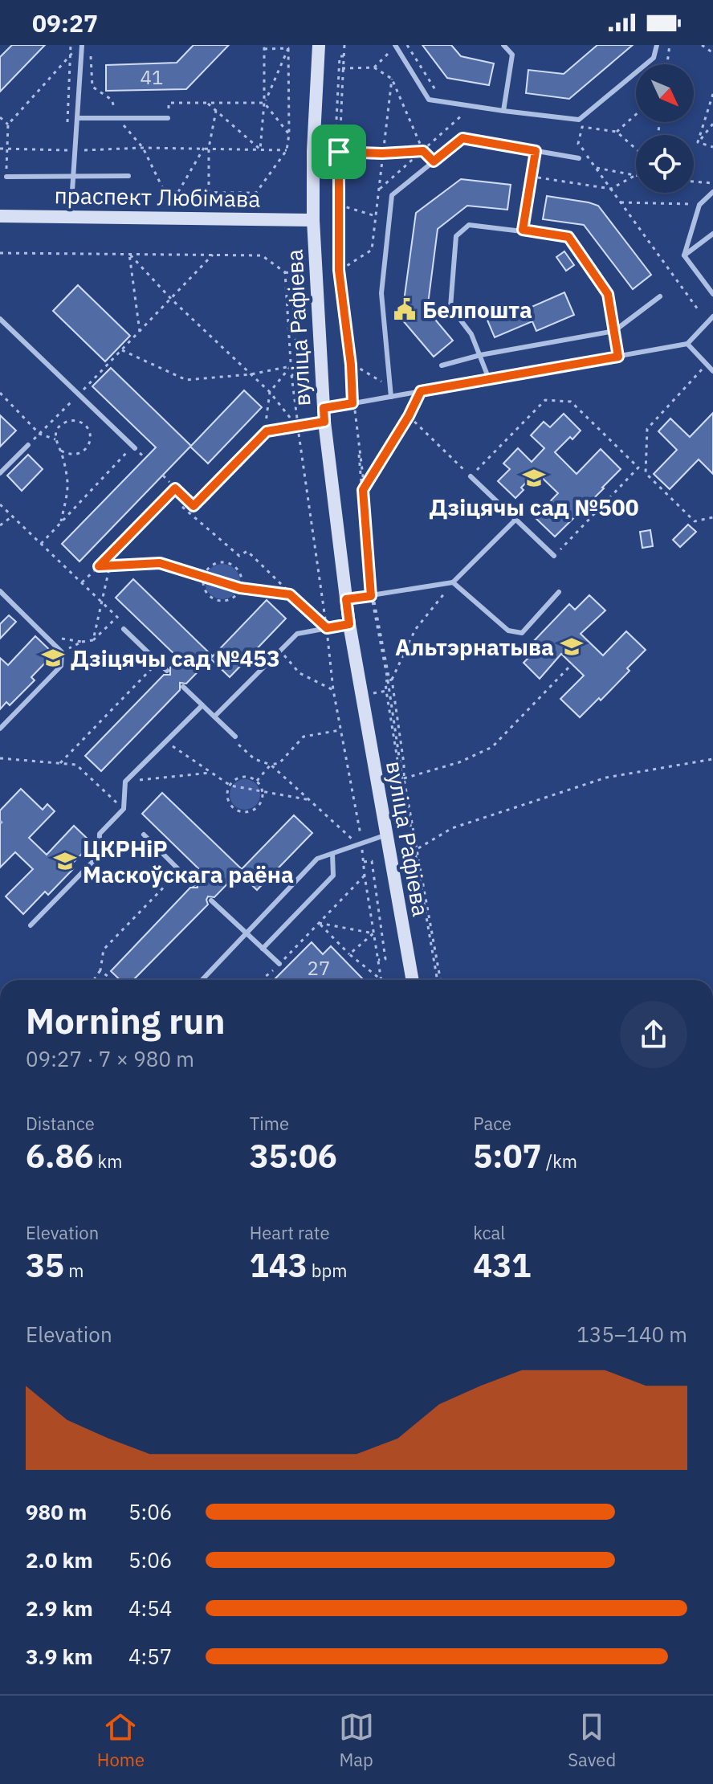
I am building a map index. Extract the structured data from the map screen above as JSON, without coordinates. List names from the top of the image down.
{
  "streets": {
    "main road": ["праспект Любімава", "вуліца Рафіева"]
  },
  "crossings": [
    ["праспект Любімава", "вуліца Рафіева"]
  ],
  "places": {
    "public building": ["Белпошта"],
    "school or university": [
      "Дзіцячы сад №500",
      "Альтэрнатыва",
      "Дзіцячы сад №453",
      "ЦКРНіР Маскоўскага раёна"
    ]
  },
  "house_numbers": ["41", "27"],
  "north": "bottom right",
  "page": {
    "status": "09:27",
    "heading": ["Morning run", "09:27 · 7 × 980 m"],
    "stats": [
      ["Distance", "6.86 km"],
      ["Time", "35:06"],
      ["Pace", "5:07 /km"],
      ["Elevation", "35 m"],
      ["Heart rate", "143 bpm"],
      ["kcal", "431"]
    ],
    "chart": ["Elevation", "135–140 m"],
    "list": [
      {
        "name": "980 m",
        "note": "5:06"
      },
      {
        "name": "2.0 km",
        "note": "5:06"
      },
      {
        "name": "2.9 km",
        "note": "4:54"
      },
      {
        "name": "3.9 km",
        "note": "4:57"
      }
    ],
    "tabs": ["Home", "Map", "Saved"]
  }
}
